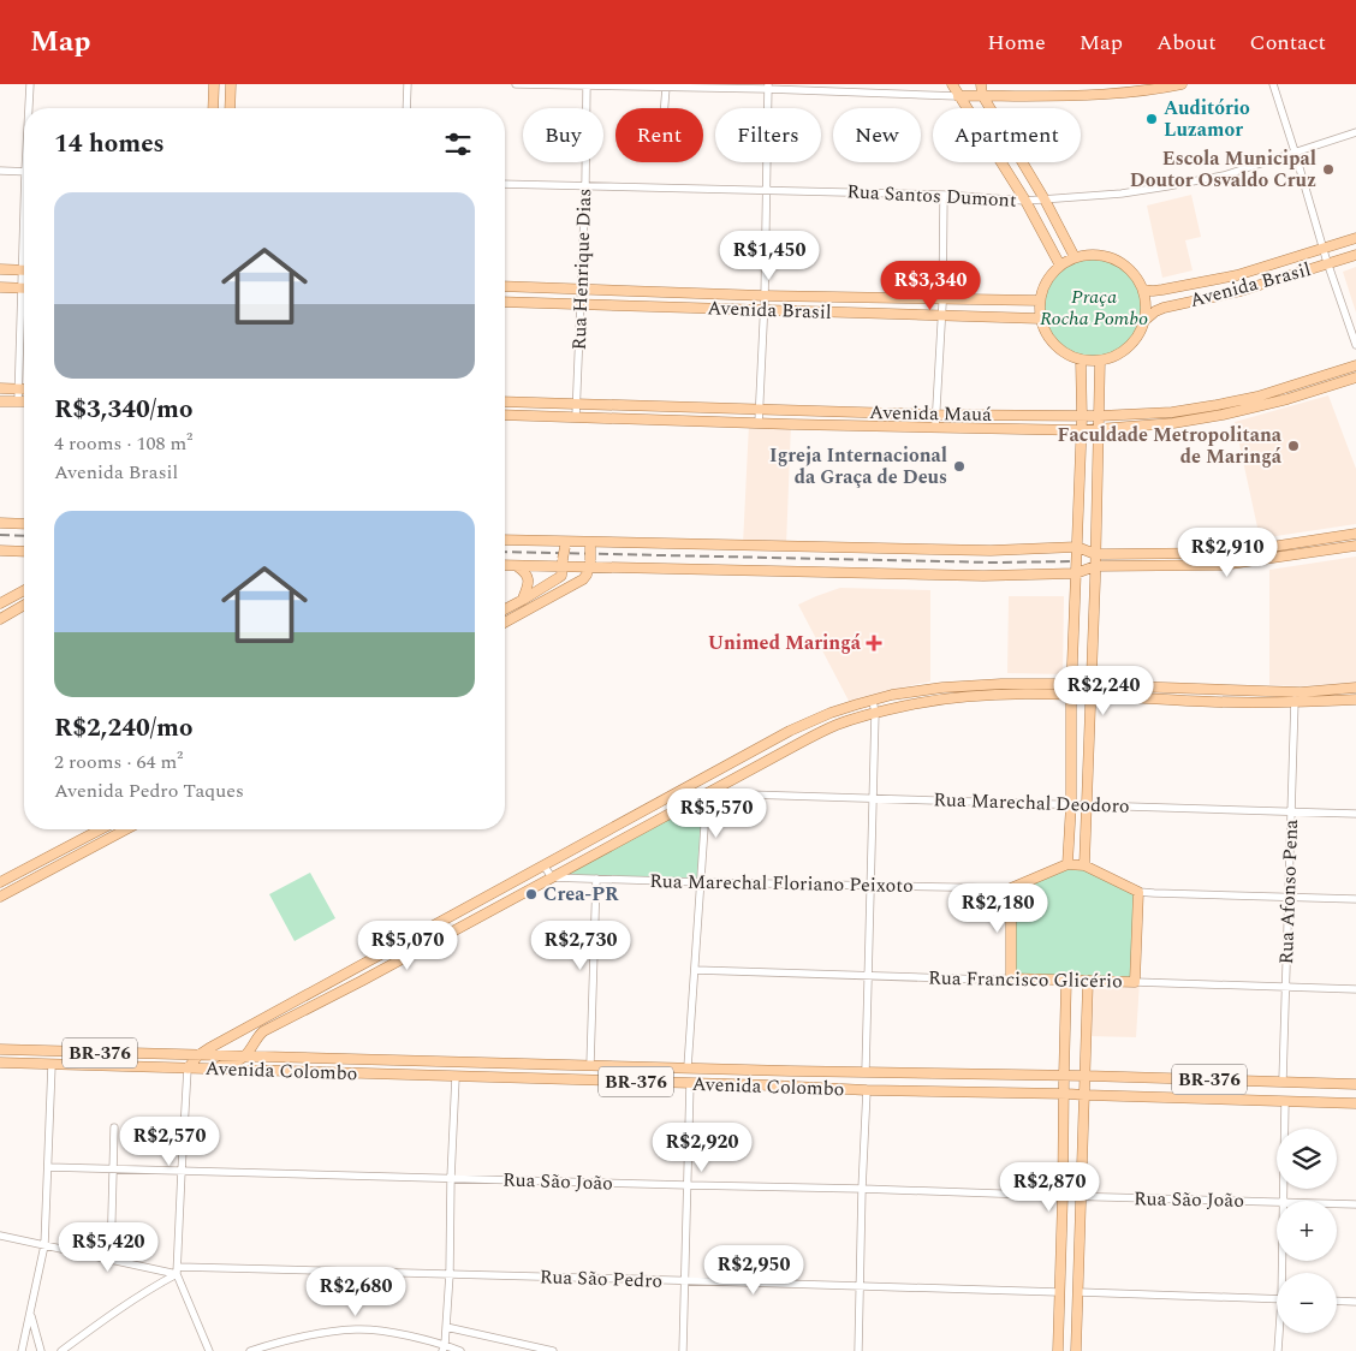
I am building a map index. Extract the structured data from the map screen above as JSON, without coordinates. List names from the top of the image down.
{
  "streets": {
    "main road": [
      "Avenida Brasil",
      "Avenida Mauá",
      "Rua Francisco Glicério",
      "BR-376",
      "Avenida Colombo"
    ],
    "street": [
      "Rua Santos Dumont",
      "Rua Henrique Dias",
      "Rua Marechal Deodoro",
      "Rua Marechal Floriano Peixoto",
      "Rua Afonso Pena",
      "Rua São João",
      "Rua São Pedro"
    ]
  },
  "crossings": [
    ["Rua Santos Dumont", "Rua Henrique Dias"],
    ["Rua Henrique Dias", "Avenida Brasil"],
    ["Rua Henrique Dias", "Avenida Mauá"],
    ["Rua Marechal Deodoro", "Rua Afonso Pena"],
    ["Rua Afonso Pena", "Rua Francisco Glicério"],
    ["Rua Afonso Pena", "Avenida Colombo"]
  ],
  "parks": ["Praça Rocha Pombo"],
  "places": {
    "other": [
      "Auditório Luzamor",
      "Escola Municipal Doutor Osvaldo Cruz",
      "Faculdade Metropolitana de Maringá",
      "Igreja Internacional da Graça de Deus",
      "Crea-PR"
    ],
    "health": ["Unimed Maringá"]
  },
  "page": {
    "header": "Map",
    "nav": [
      "Home",
      "Map",
      "About",
      "Contact"
    ],
    "chip": [
      "Buy",
      "Rent",
      "Filters",
      "New",
      "Apartment"
    ],
    "heading": "14 homes",
    "list": [
      {
        "name": "R$3,340/mo",
        "note": "4 rooms · 108 m² · Avenida Brasil"
      },
      {
        "name": "R$2,240/mo",
        "note": "2 rooms · 64 m² · Avenida Pedro Taques"
      }
    ],
    "price": [
      "R$1,450",
      "R$3,340",
      "R$2,910",
      "R$2,240",
      "R$5,570",
      "R$2,180",
      "R$5,070",
      "R$2,730",
      "R$2,570",
      "R$2,920",
      "R$2,870",
      "R$5,420",
      "R$2,950",
      "R$2,680"
    ],
    "map_buttons": ["+", "−"]
  }
}
